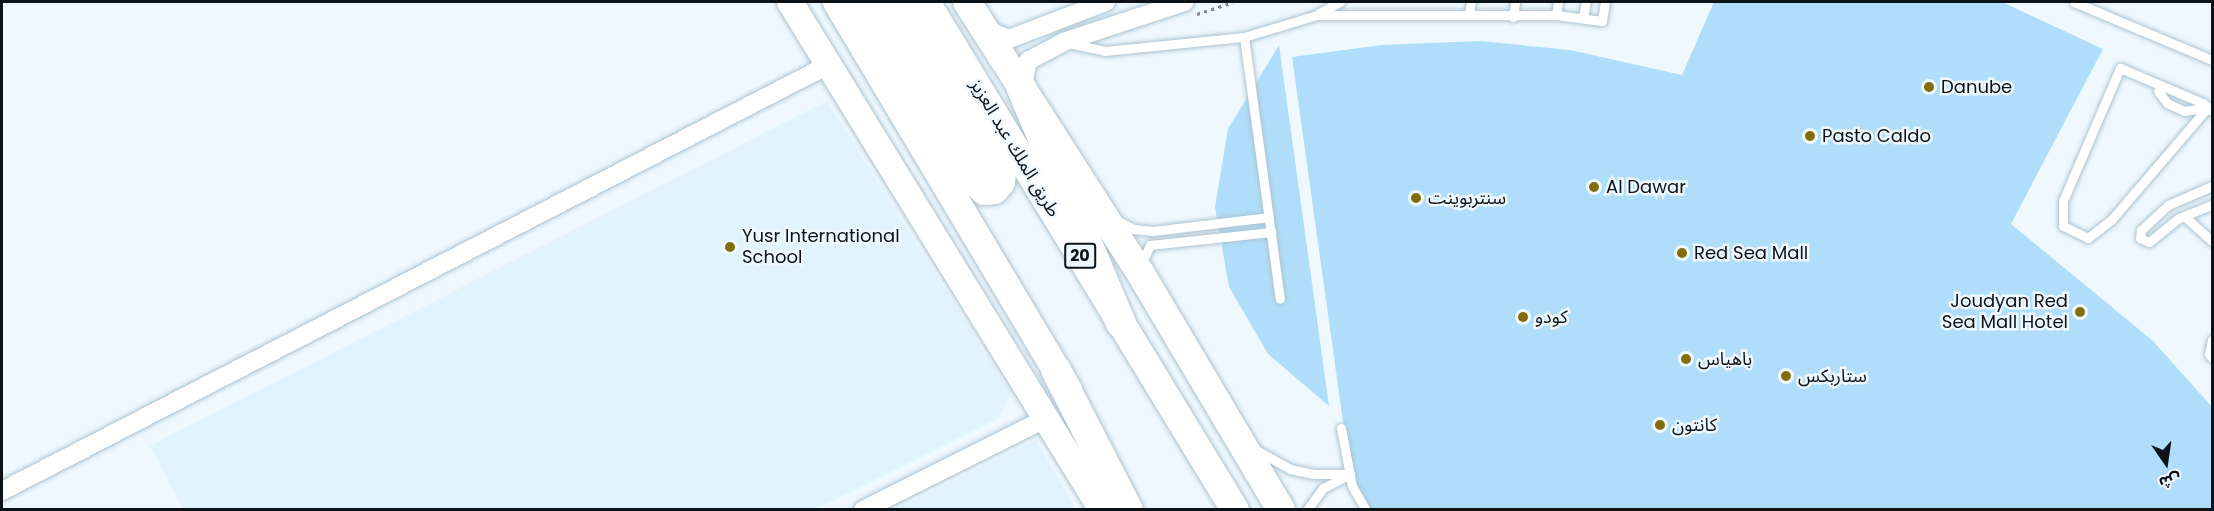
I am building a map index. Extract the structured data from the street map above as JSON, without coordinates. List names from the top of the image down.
{
  "streets": {
    "main road": ["طريق الملك عبد العزيز", "20"]
  },
  "places": [
    "Danube",
    "Pasto Caldo",
    "Al Dawar",
    "سنتربوينت",
    "Yusr International School",
    "Red Sea Mall",
    "Joudyan Red Sea Mall Hotel",
    "كودو",
    "باهياس",
    "ستاربكس",
    "كانتون"
  ],
  "north": "bottom"
}
